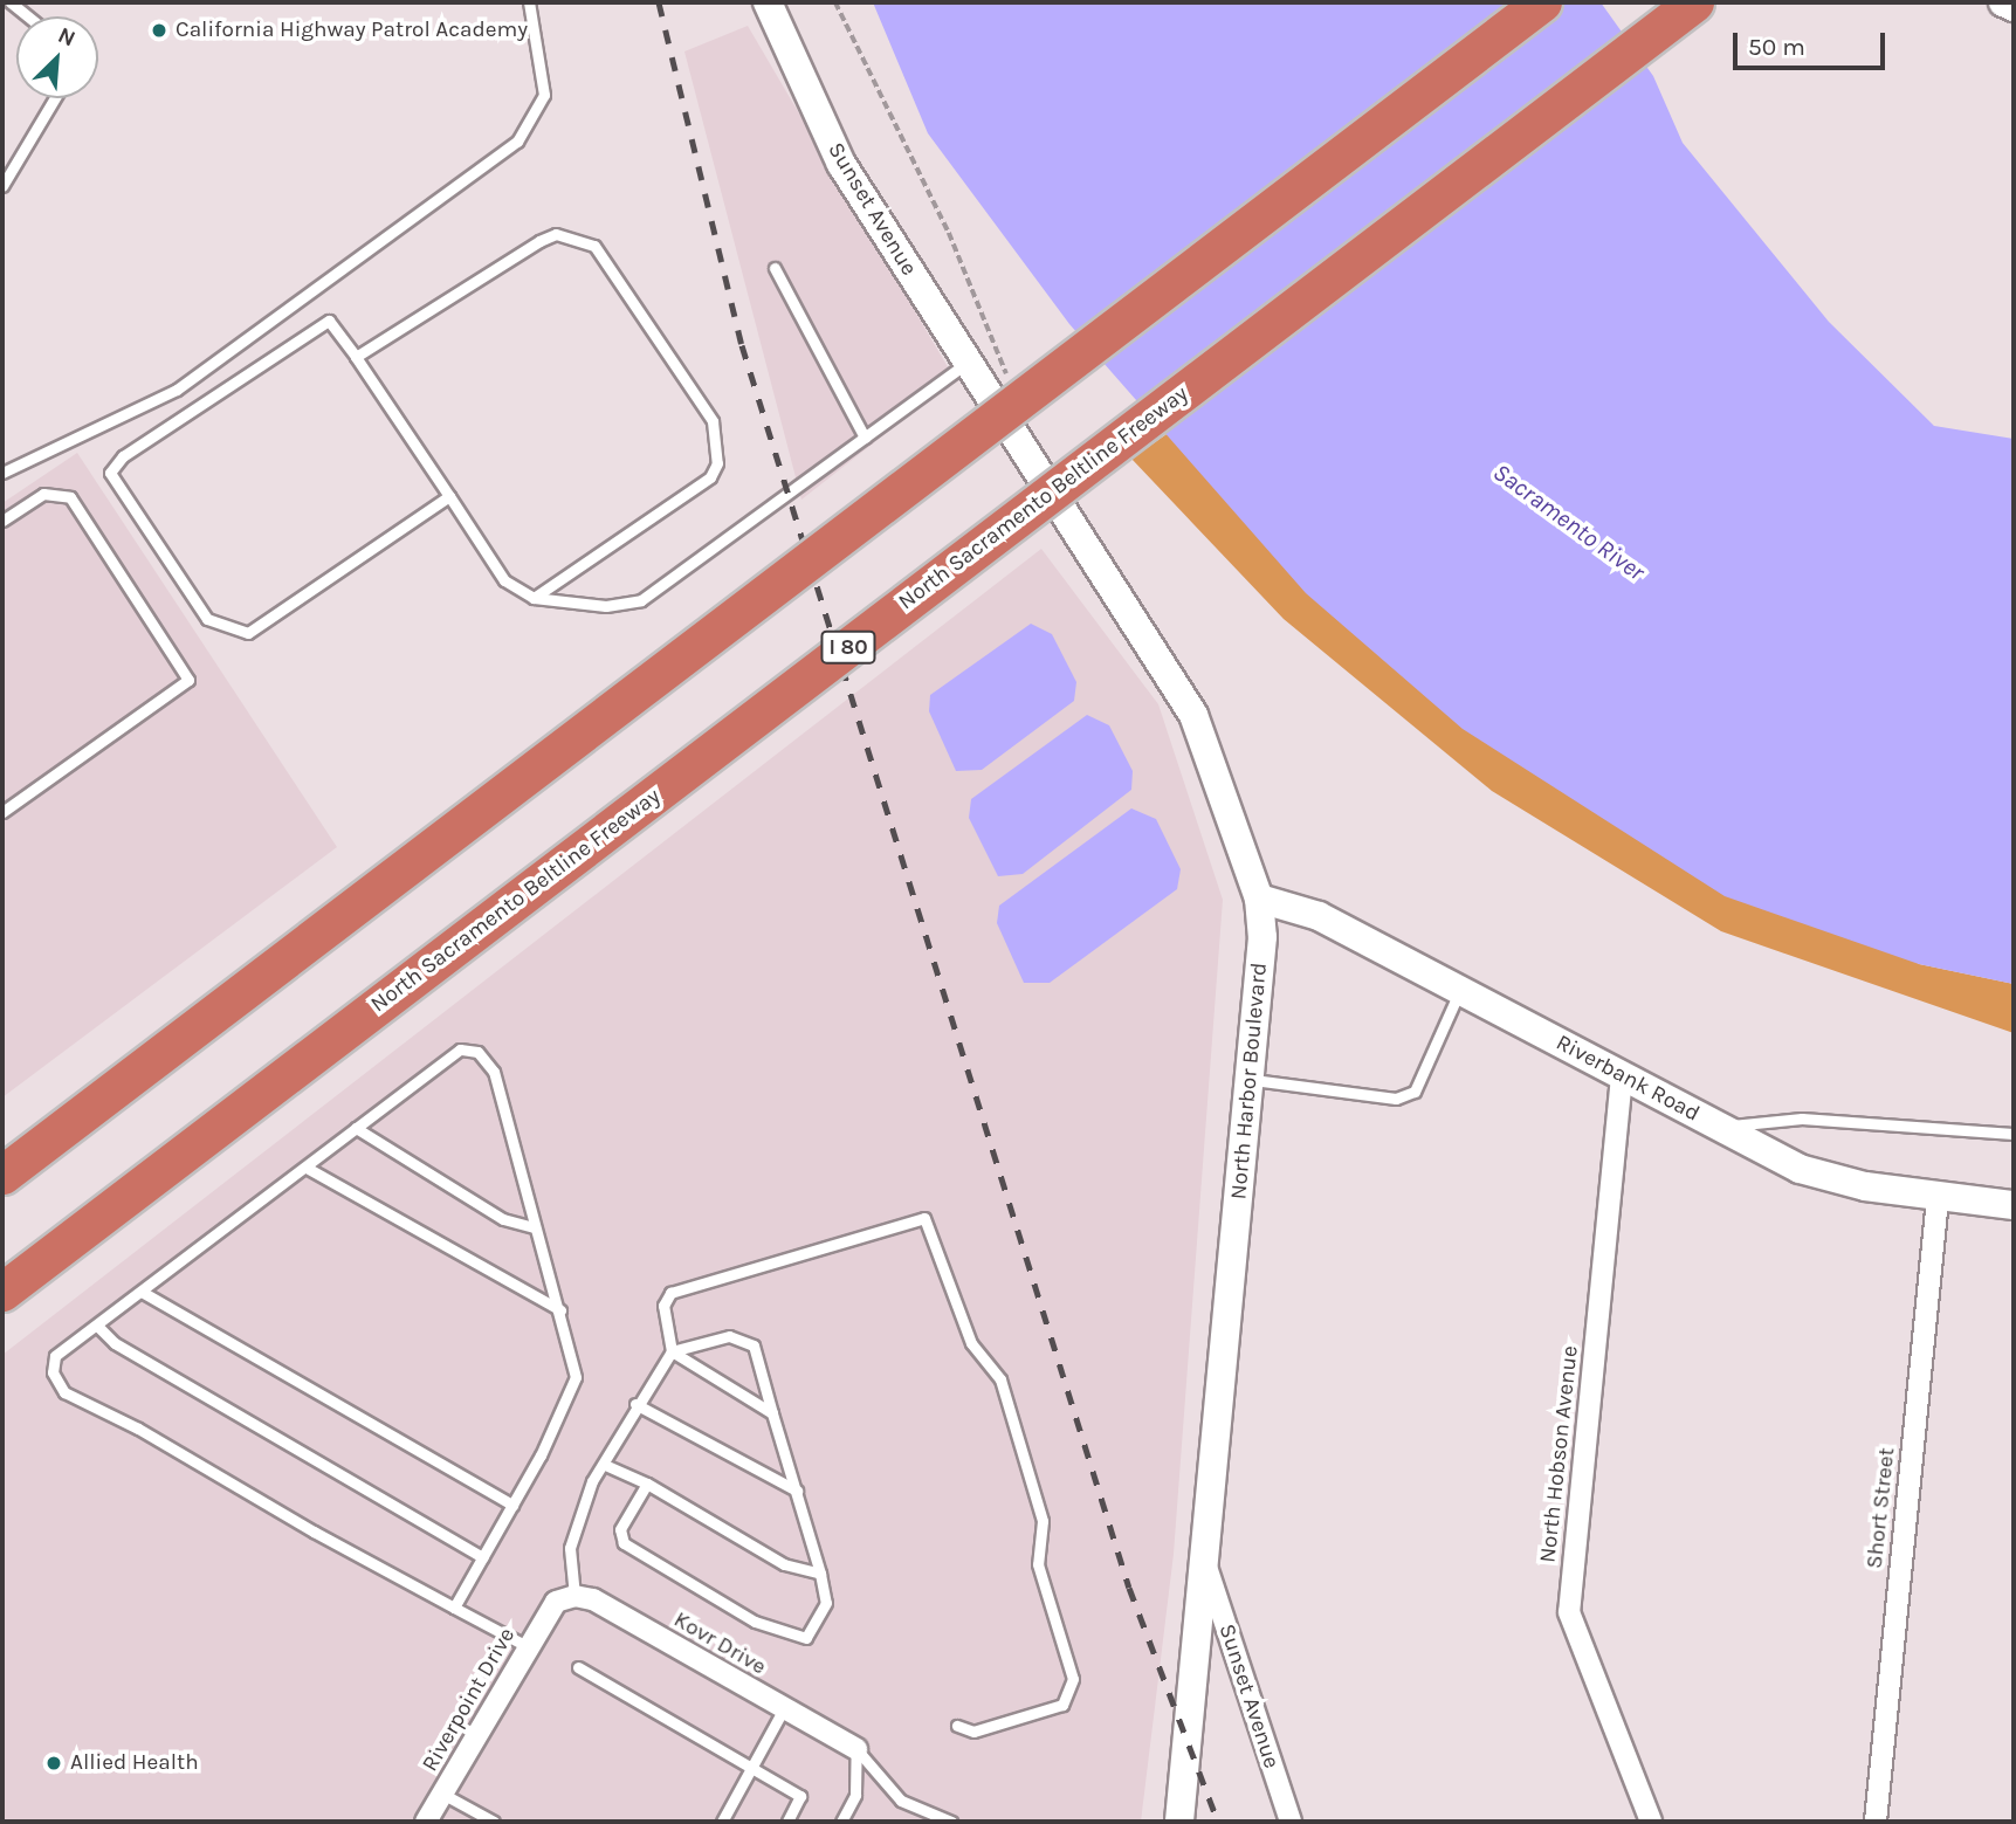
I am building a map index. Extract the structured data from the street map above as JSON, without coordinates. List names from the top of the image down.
{
  "streets": {
    "highway": ["North Sacramento Beltline Freeway", "I 80"],
    "main road": ["Sunset Avenue", "Riverbank Road", "North Harbor Boulevard"],
    "street": [
      "North Hobson Avenue",
      "Short Street",
      "Kovr Drive",
      "Riverpoint Drive"
    ]
  },
  "crossings": [
    ["Sunset Avenue", "North Harbor Boulevard"],
    ["Riverbank Road", "North Harbor Boulevard"],
    ["Riverbank Road", "North Hobson Avenue"],
    ["Riverbank Road", "Short Street"],
    ["Kovr Drive", "Riverpoint Drive"]
  ],
  "water": ["Sacramento River"],
  "places": ["California Highway Patrol Academy", "Allied Health"],
  "scale_bar": "50 m",
  "north": "top right"
}
